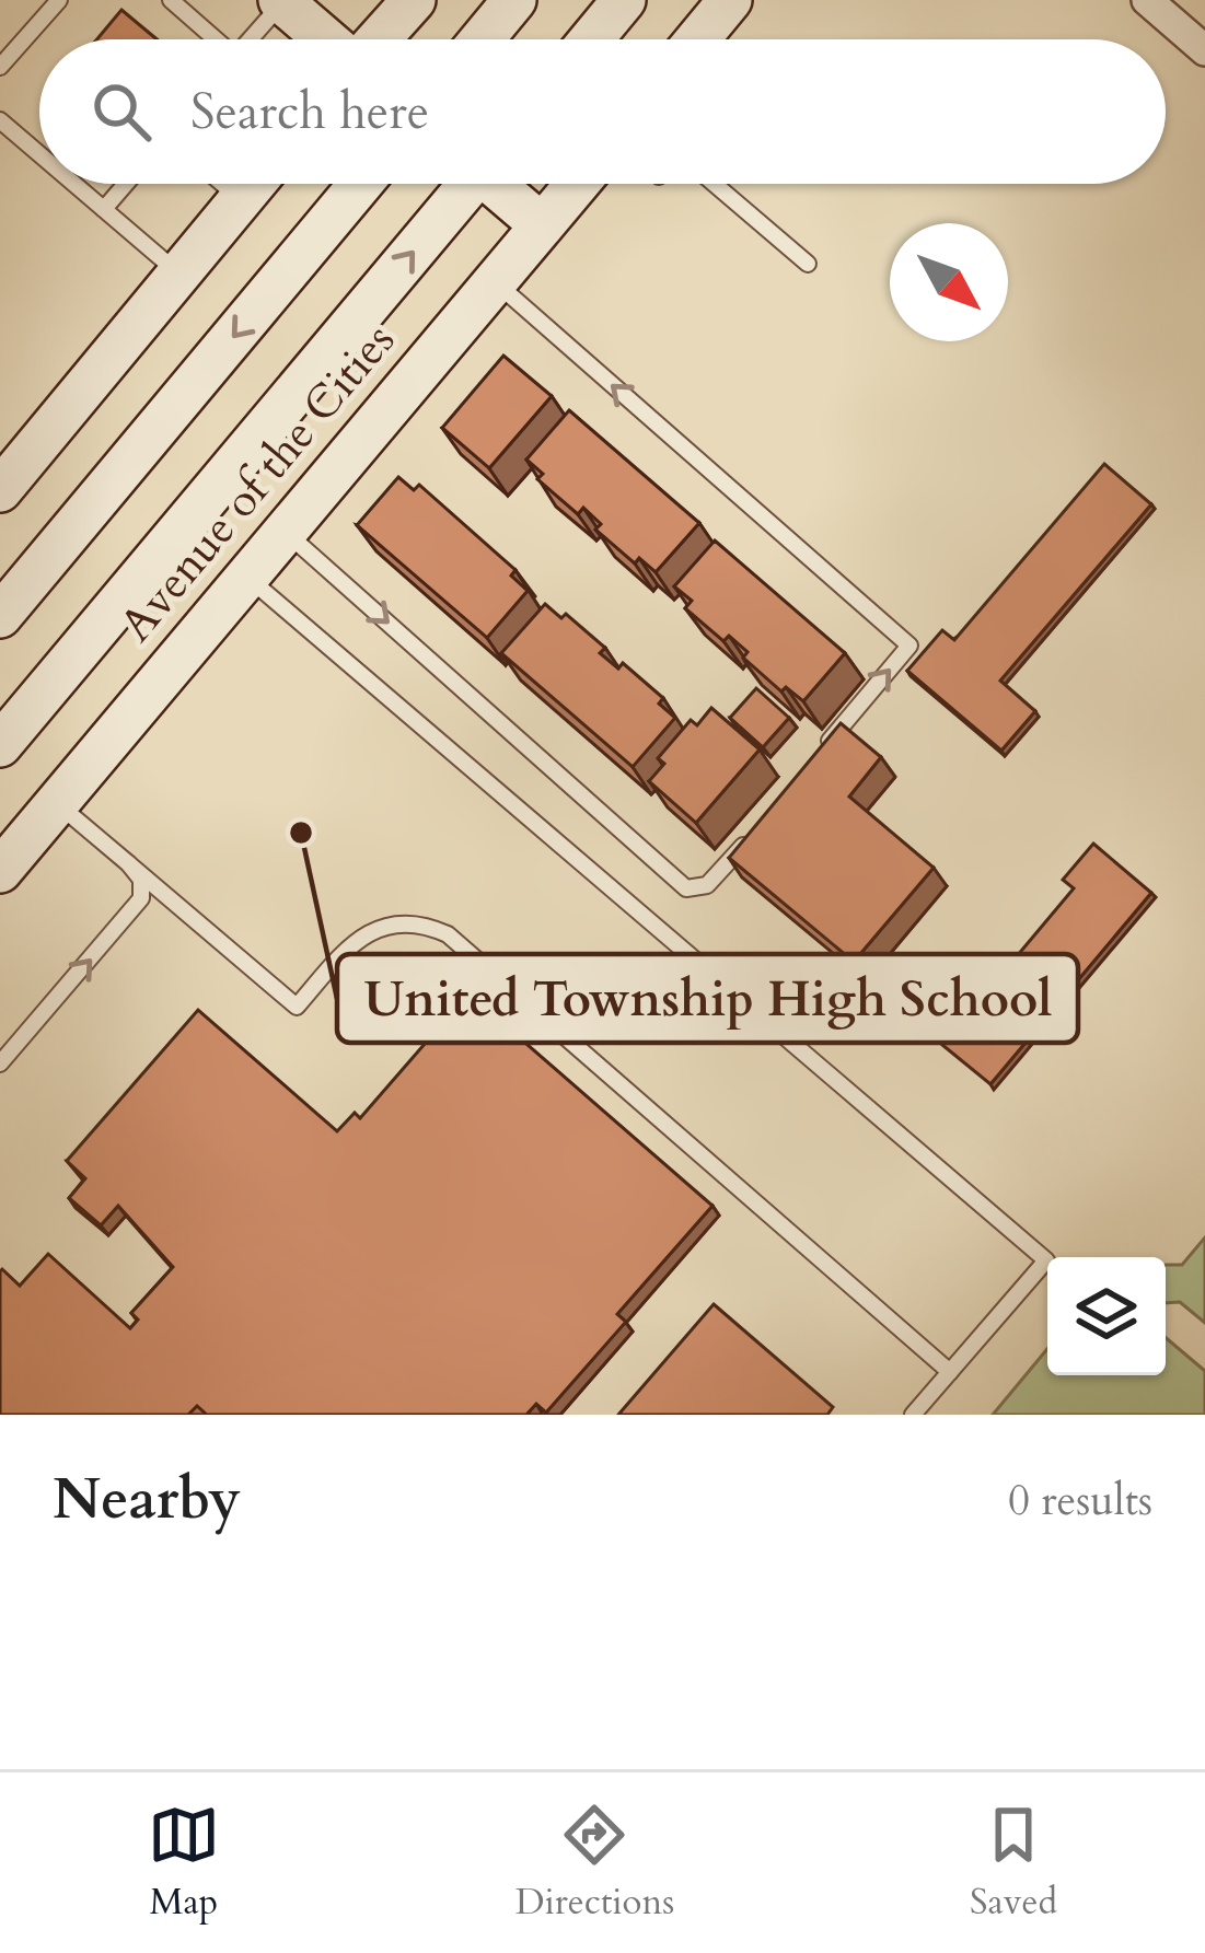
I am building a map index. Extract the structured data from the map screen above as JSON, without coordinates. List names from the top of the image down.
{
  "streets": {
    "street": ["Avenue of the Cities"]
  },
  "places": ["United Township High School"],
  "north": "bottom right",
  "page": {
    "search": "Search here",
    "heading": ["Nearby", "0 results"],
    "nav": ["Map", "Directions", "Saved"]
  }
}
